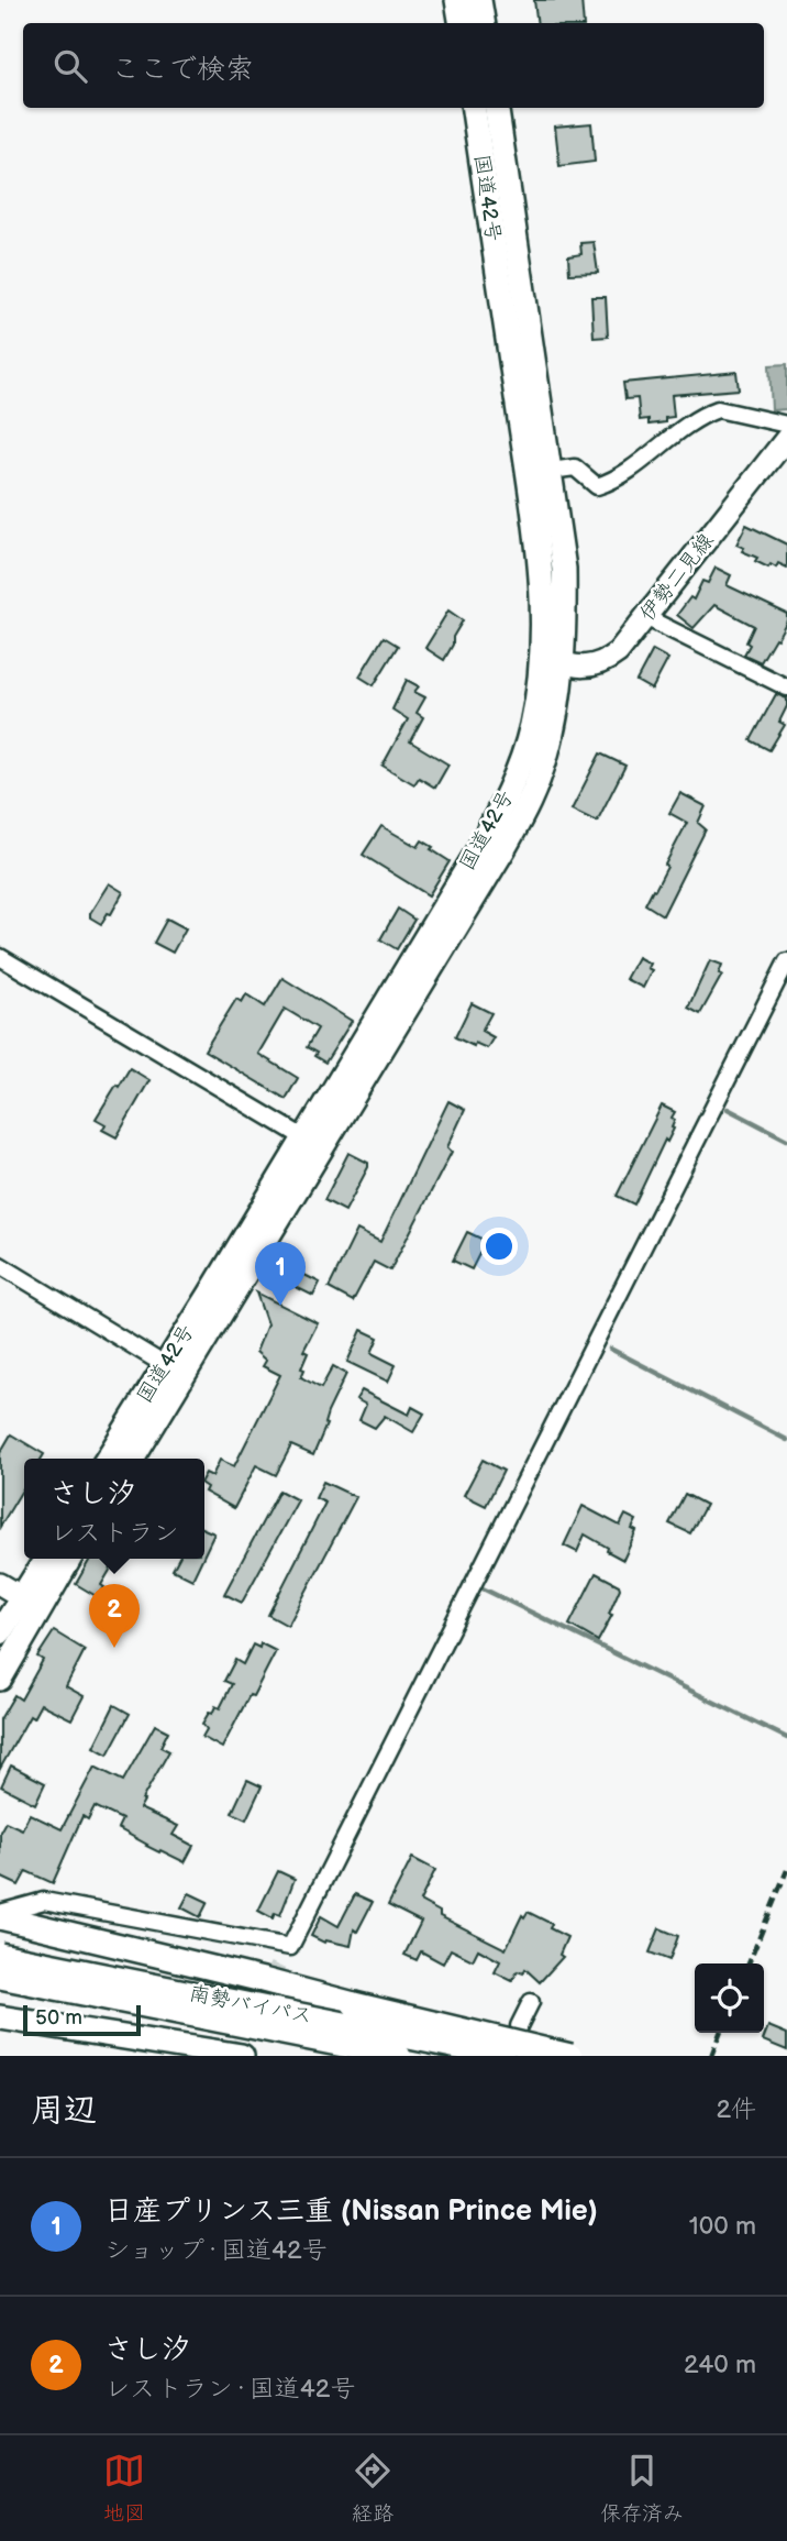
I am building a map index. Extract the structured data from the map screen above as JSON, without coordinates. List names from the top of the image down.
{
  "streets": {
    "highway": ["国道42号", "南勢バイパス"],
    "main road": ["伊勢二見線"]
  },
  "crossings": [
    ["国道42号", "伊勢二見線"]
  ],
  "scale_bar": "50 m",
  "page": {
    "search": "ここで検索",
    "pins": ["1", "2"],
    "popup": ["さし汐", "レストラン"],
    "scale": "50 m",
    "heading": ["周辺", "2件"],
    "list": [
      {
        "mark": "1",
        "name": "日産プリンス三重 (Nissan Prince Mie)",
        "note": "ショップ · 国道42号",
        "value": "100 m"
      },
      {
        "mark": "2",
        "name": "さし汐",
        "note": "レストラン · 国道42号",
        "value": "240 m"
      }
    ],
    "nav": ["地図", "経路", "保存済み"]
  }
}
